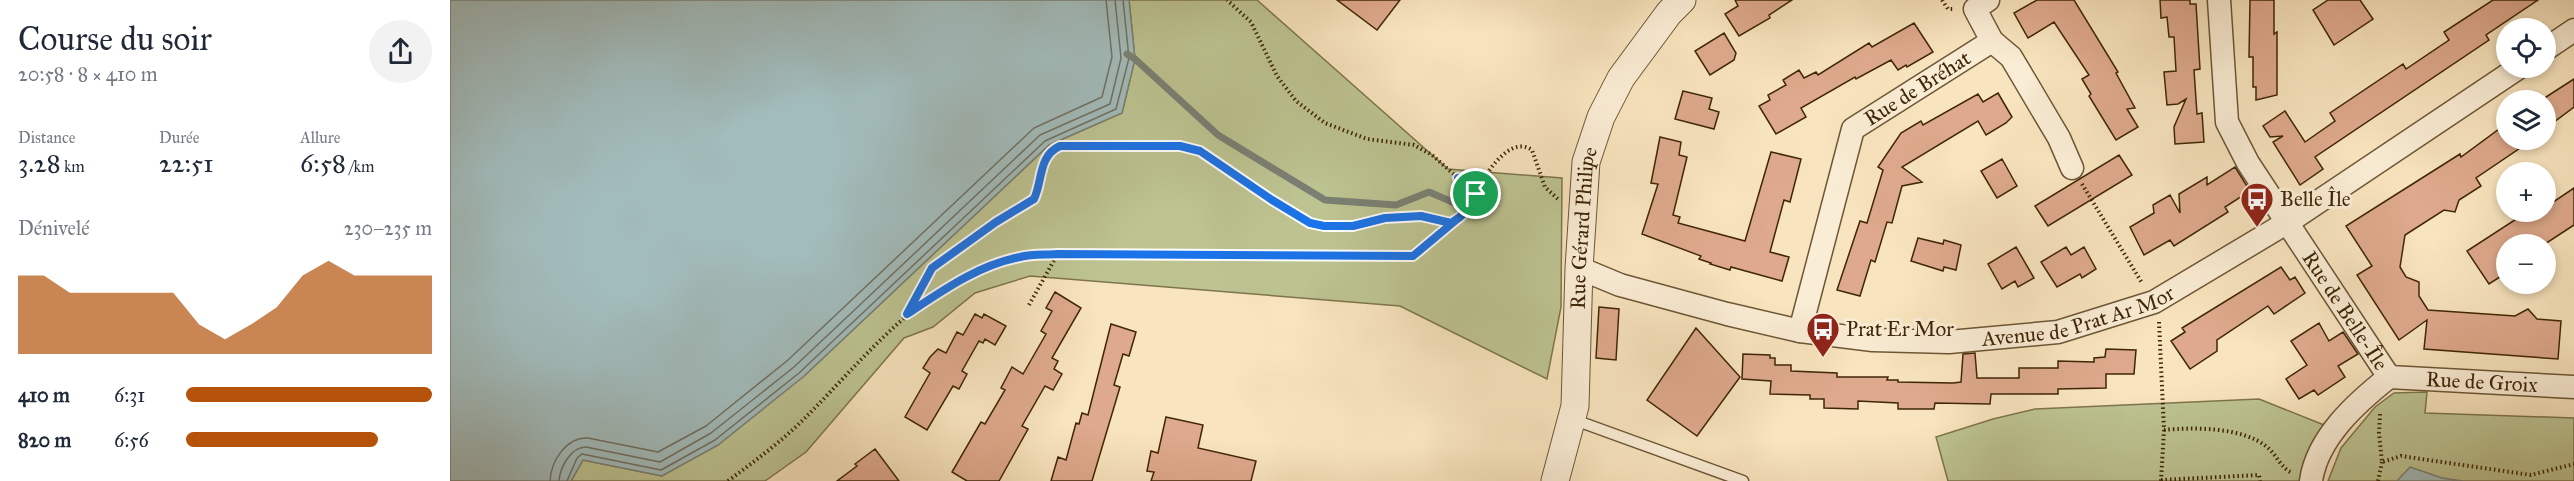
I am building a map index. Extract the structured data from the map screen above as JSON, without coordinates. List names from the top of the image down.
{
  "streets": {
    "street": [
      "Rue de Bréhat",
      "Rue Gérard Philipe",
      "Rue de Belle-Île",
      "Avenue de Prat Ar Mor",
      "Rue de Groix"
    ]
  },
  "crossings": [
    ["Rue de Bréhat", "Avenue de Prat Ar Mor"],
    ["Rue Gérard Philipe", "Avenue de Prat Ar Mor"],
    ["Rue de Belle-Île", "Avenue de Prat Ar Mor"],
    ["Rue de Belle-Île", "Rue de Groix"]
  ],
  "places": {
    "bus stop": ["Belle Île", "Prat Er Mor"]
  },
  "page": {
    "heading": ["Course du soir", "20:58 · 8 × 410 m"],
    "map_buttons": ["+", "−"],
    "stats": [
      ["Distance", "3.28 km"],
      ["Durée", "22:51"],
      ["Allure", "6:58 /km"]
    ],
    "chart": ["Dénivelé", "230–235 m"],
    "list": [
      {
        "name": "410 m",
        "note": "6:31"
      },
      {
        "name": "820 m",
        "note": "6:56"
      }
    ]
  }
}
